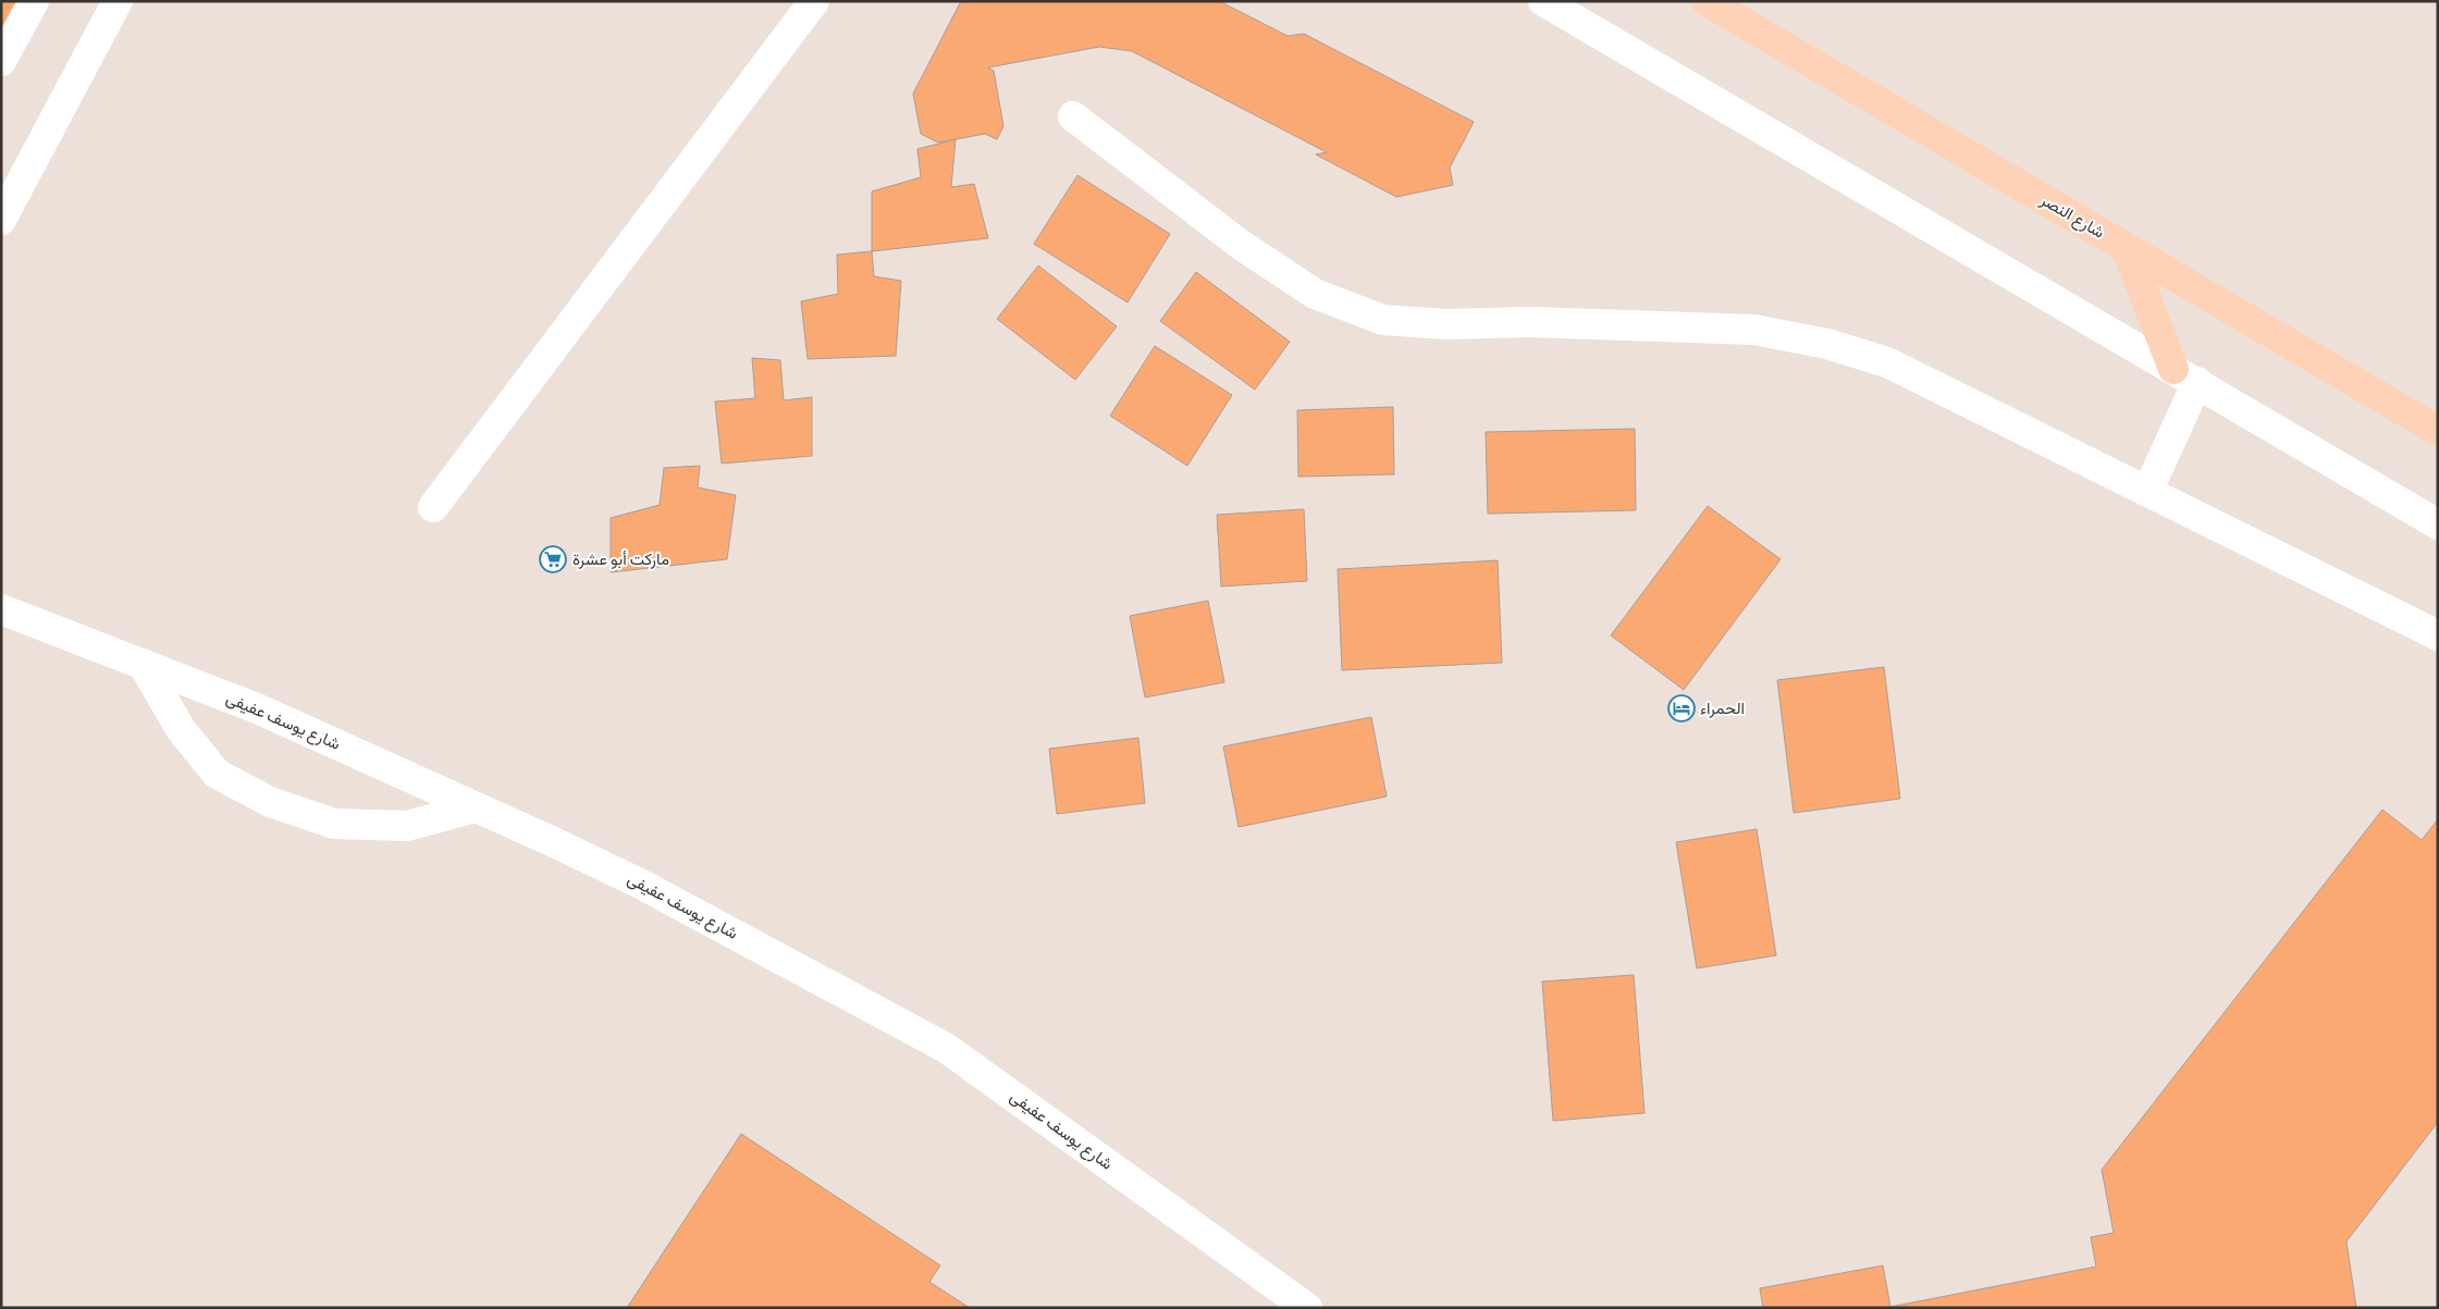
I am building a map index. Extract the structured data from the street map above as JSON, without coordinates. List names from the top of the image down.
{
  "streets": {
    "main road": ["شارع النصر"],
    "street": ["شارع يوسف عفيفى"]
  },
  "places": {
    "supermarket": ["ماركت أبو عشرة"],
    "hotel": ["الحمراء"]
  }
}
